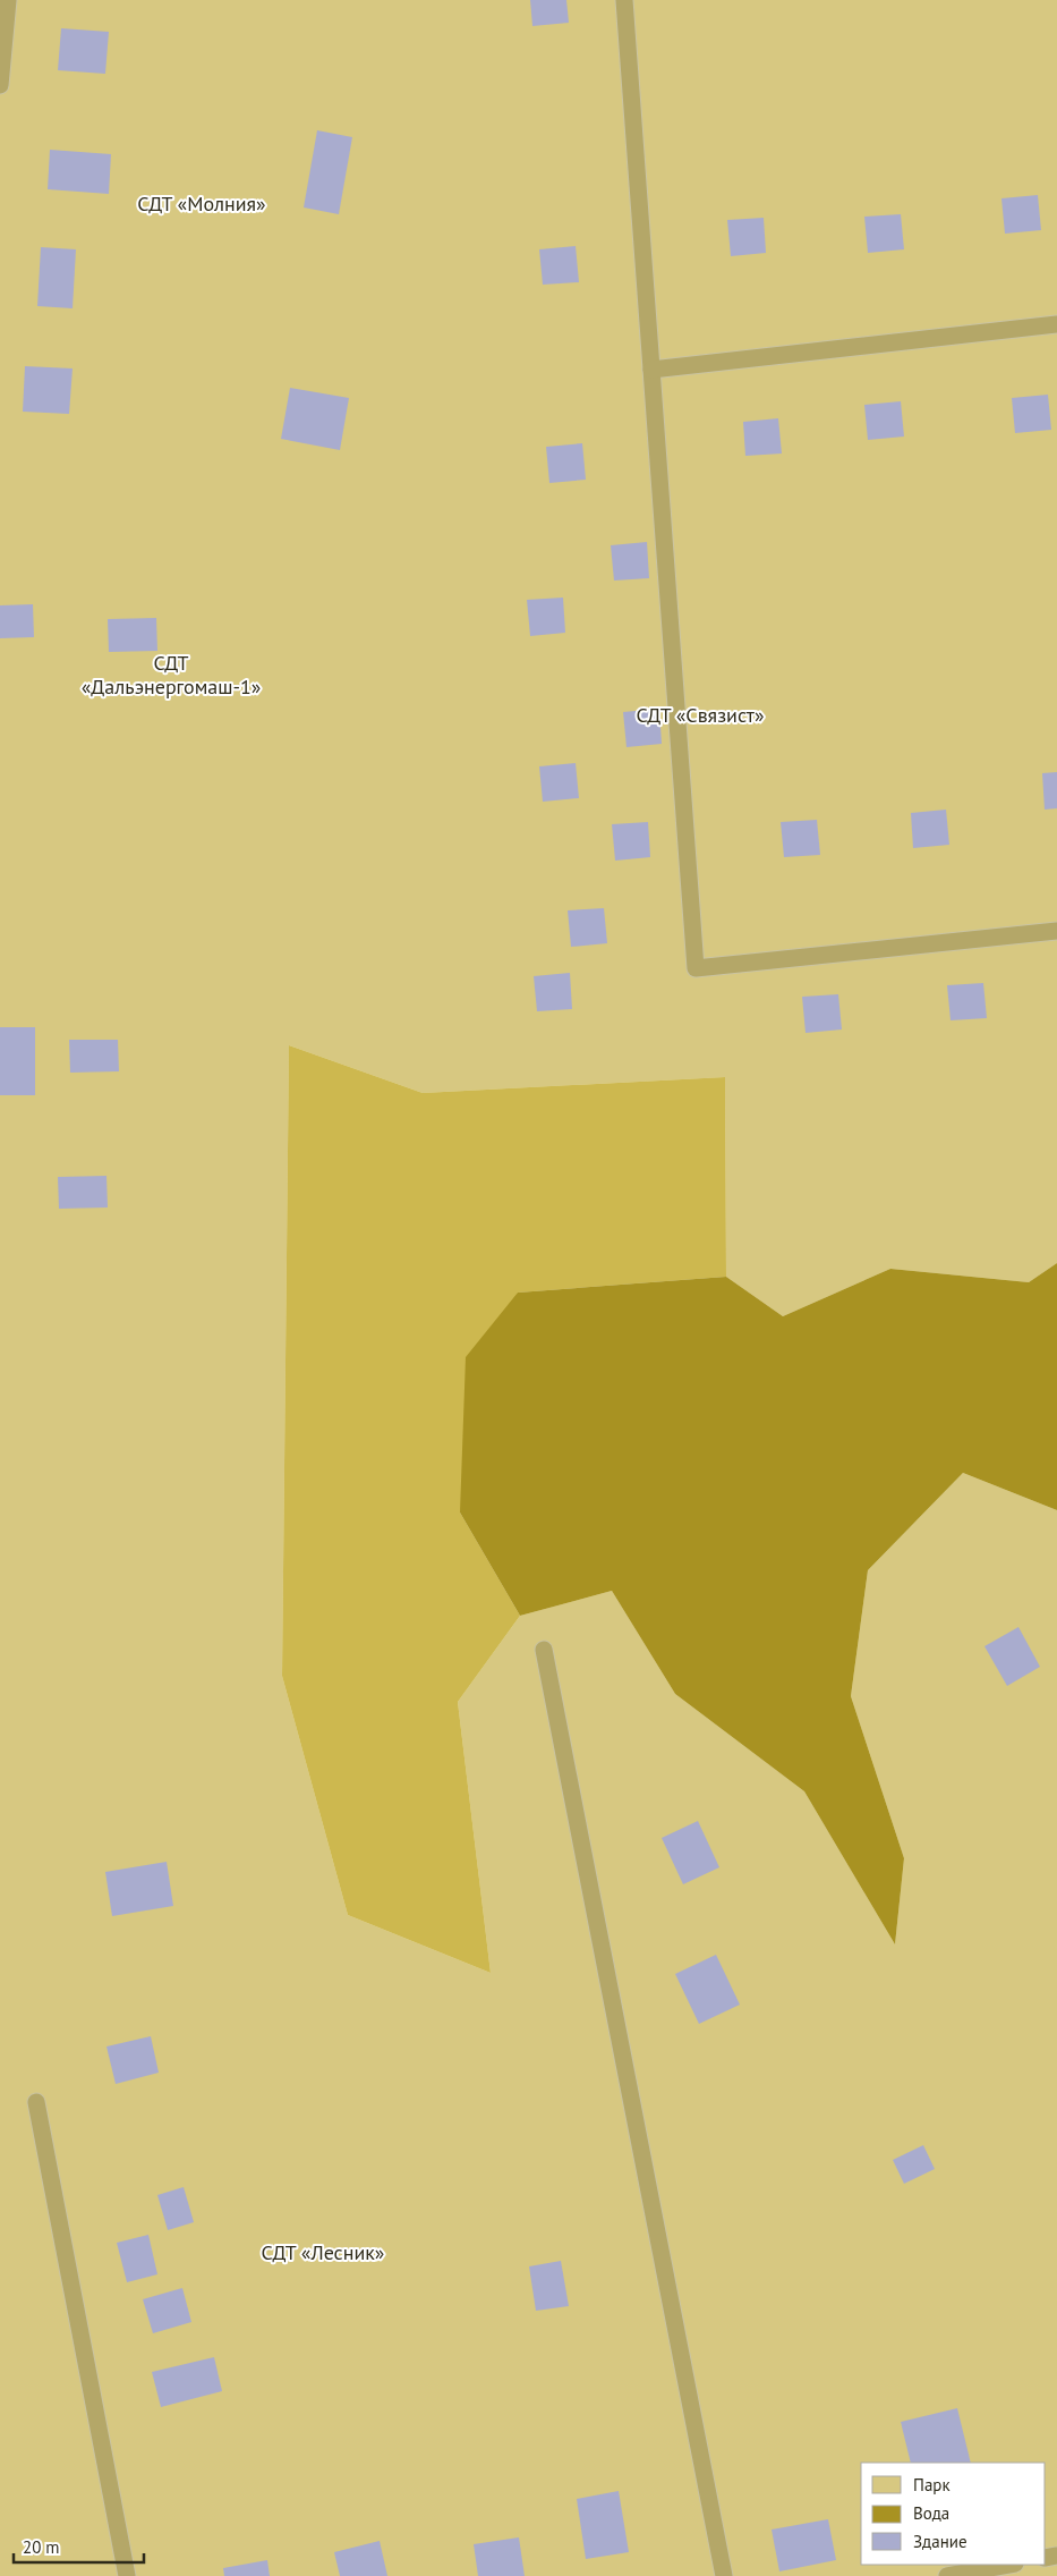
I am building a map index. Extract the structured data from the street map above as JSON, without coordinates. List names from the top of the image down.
{
  "parks": [
    "СДТ «Молния»",
    "СДТ «Дальэнергомаш-1»",
    "СДТ «Связист»",
    "СДТ «Лесник»"
  ],
  "legend": ["Парк", "Вода", "Здание"],
  "scale_bar": "20 m"
}
